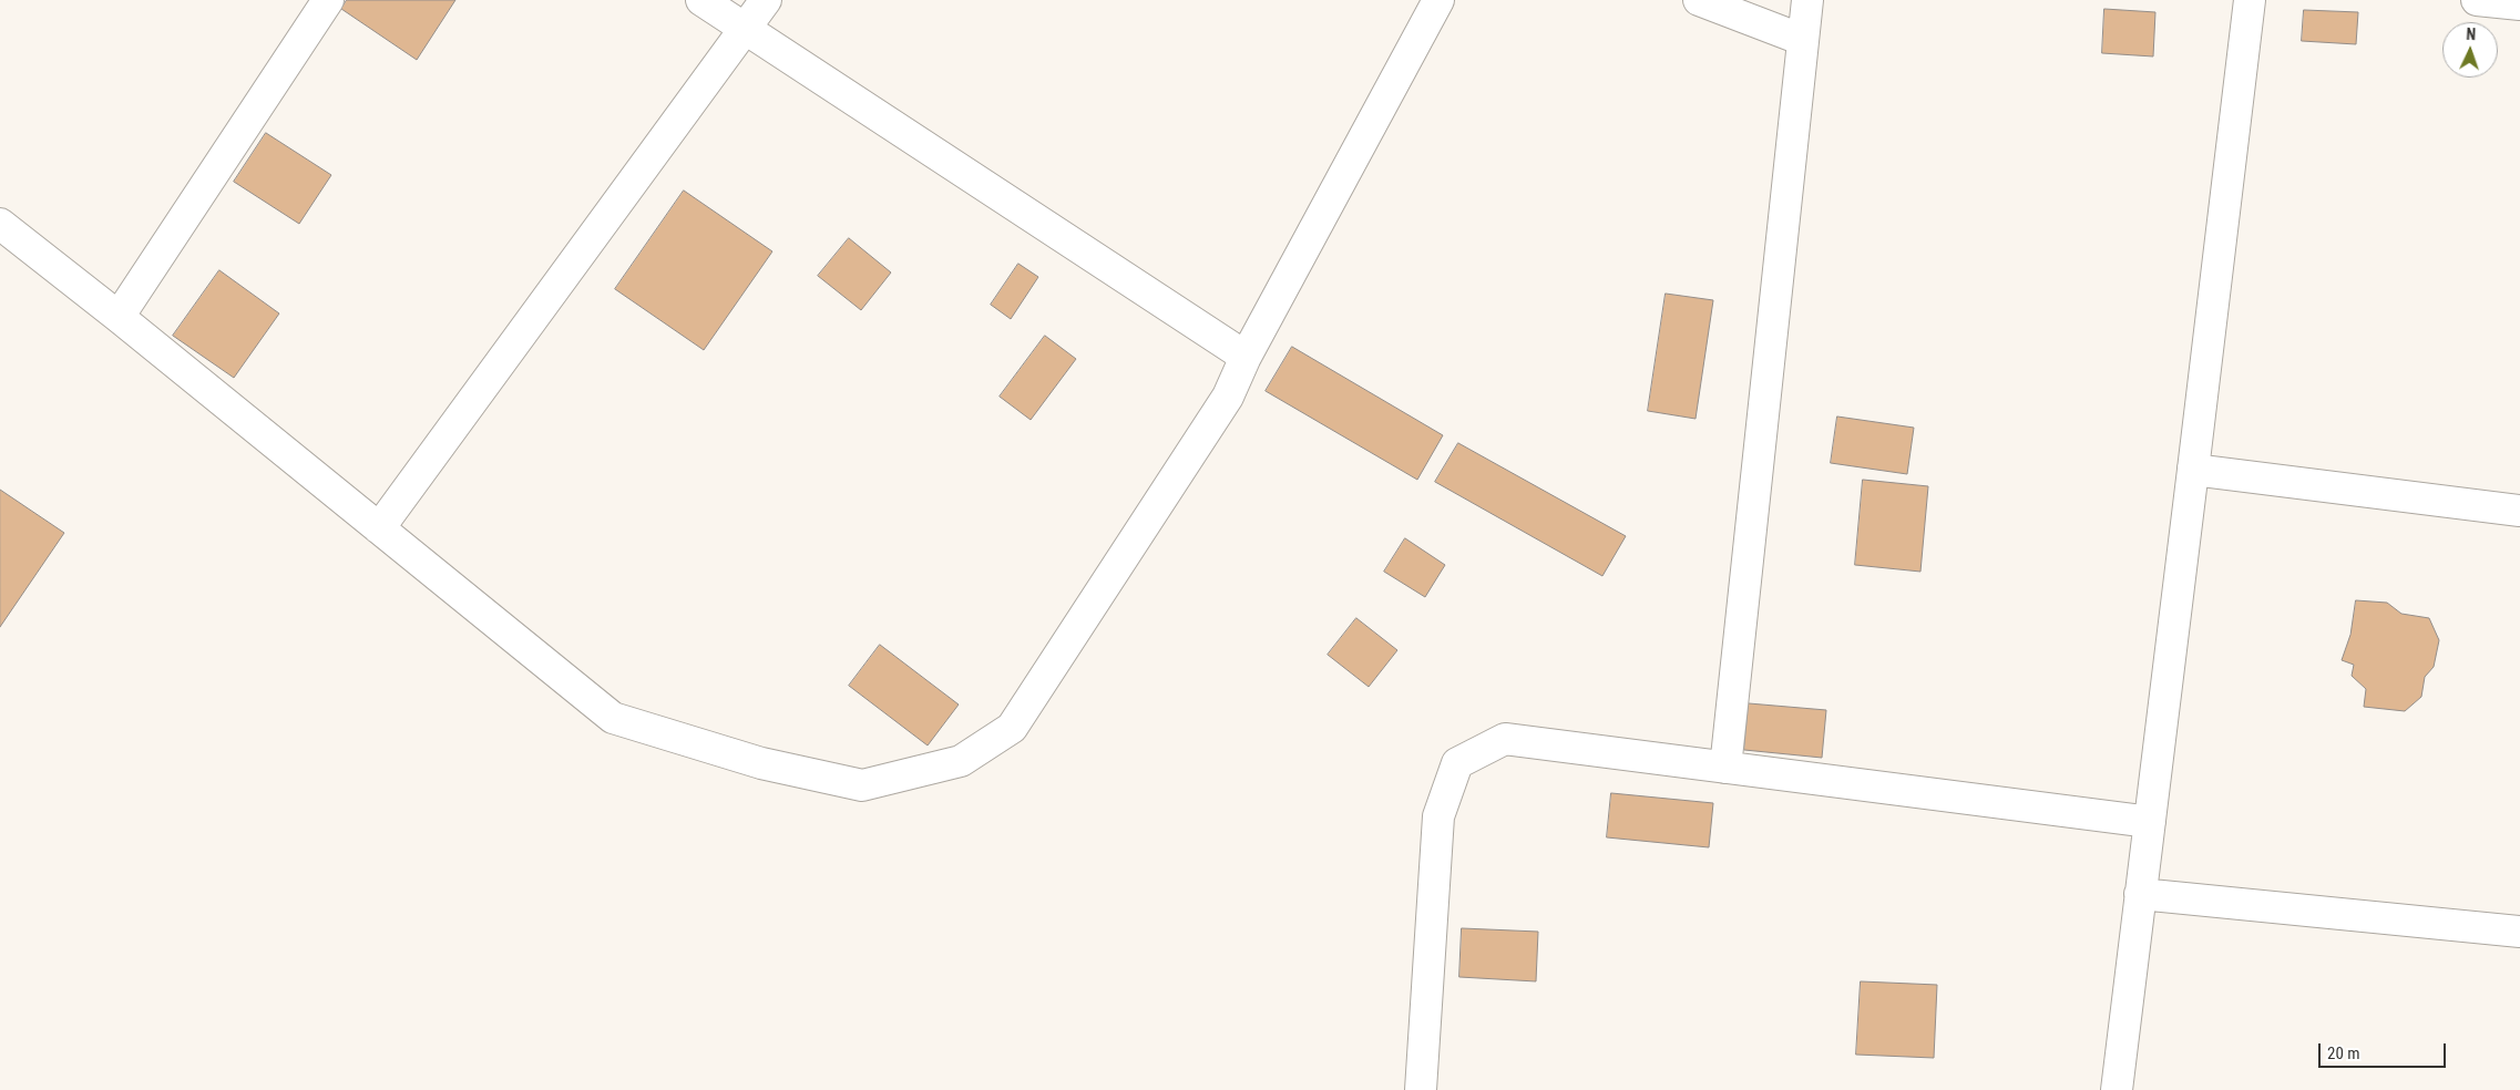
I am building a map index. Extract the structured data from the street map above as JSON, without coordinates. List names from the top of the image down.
{
  "scale_bar": "20 m",
  "north": "top"
}
